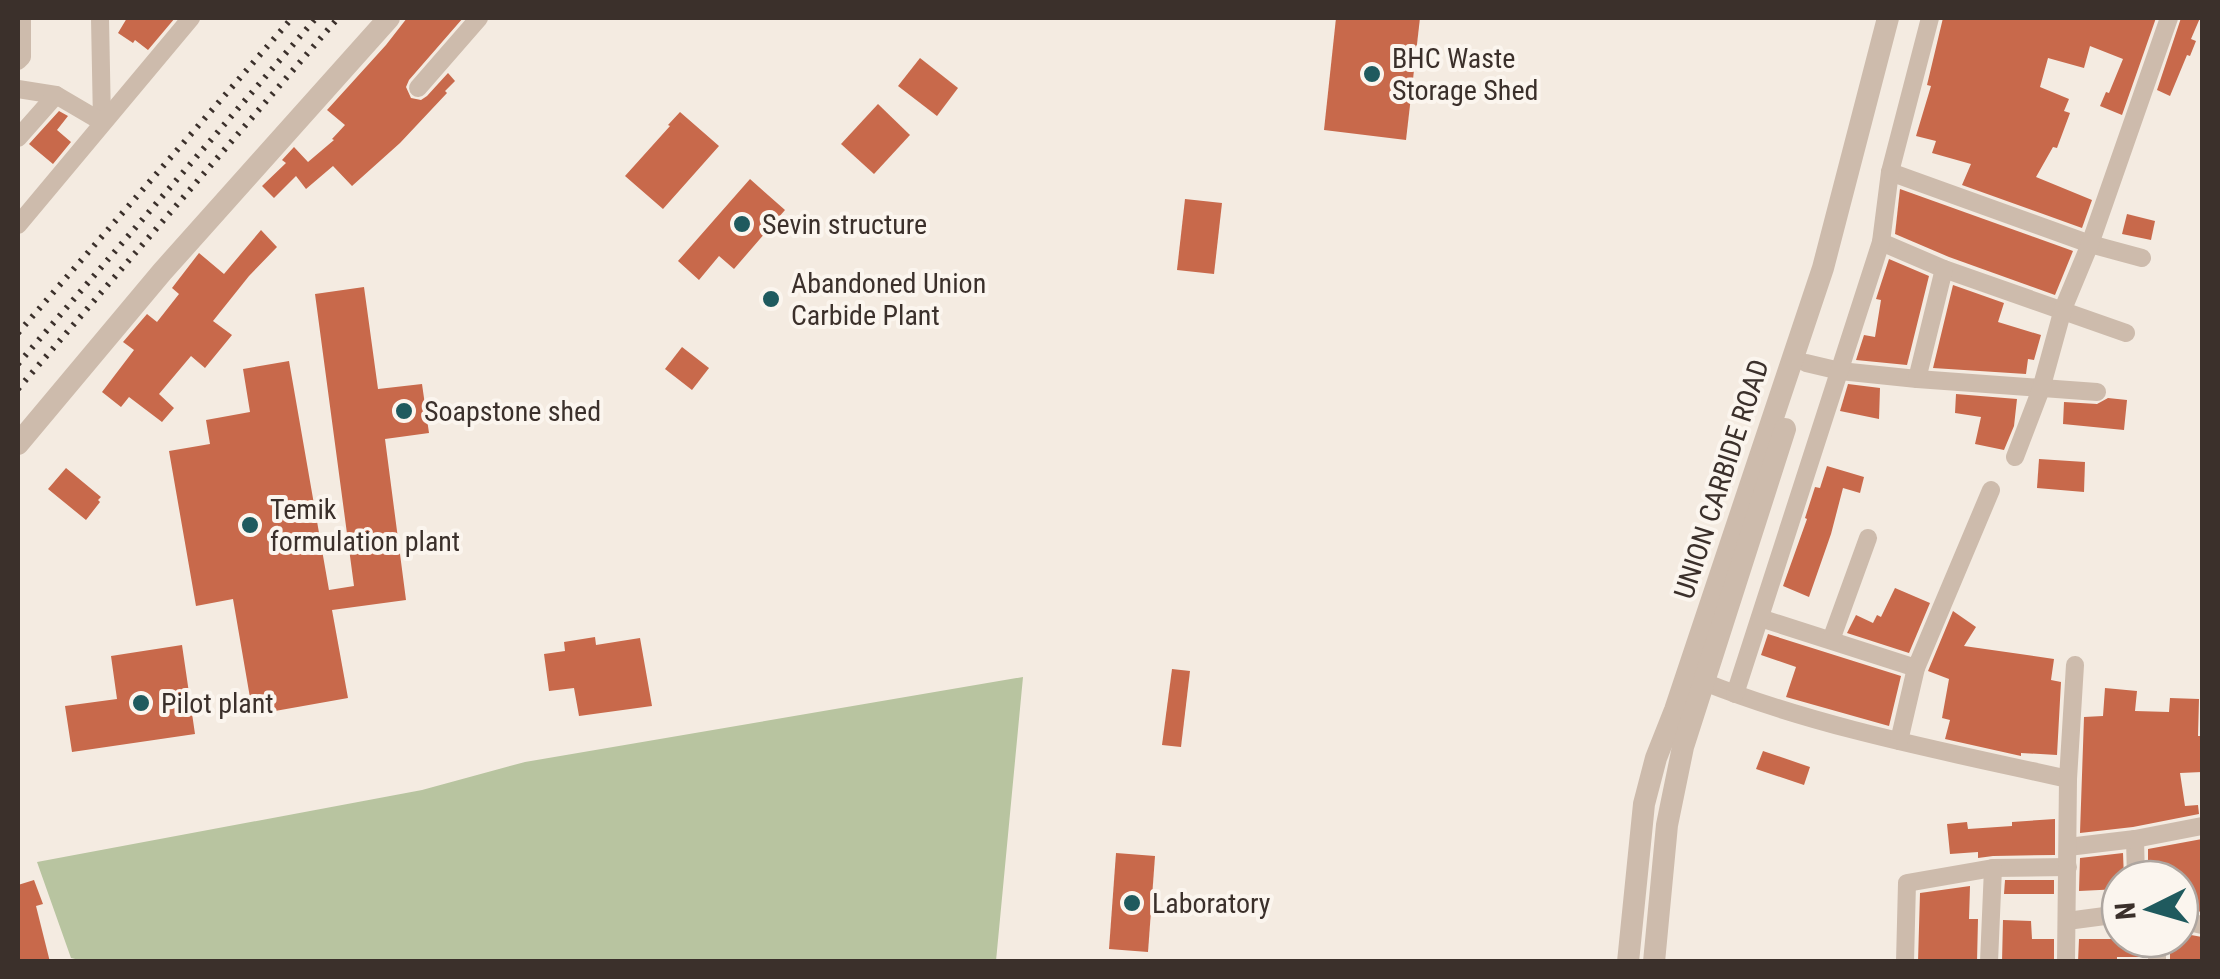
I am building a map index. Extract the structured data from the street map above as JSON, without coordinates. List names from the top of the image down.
{
  "streets": {
    "street": ["UNION CARBIDE ROAD"]
  },
  "places": [
    "BHC Waste Storage Shed",
    "Sevin structure",
    "Abandoned Union Carbide Plant",
    "Soapstone shed",
    "Temik formulation plant",
    "Pilot plant",
    "Laboratory"
  ],
  "north": "left"
}
